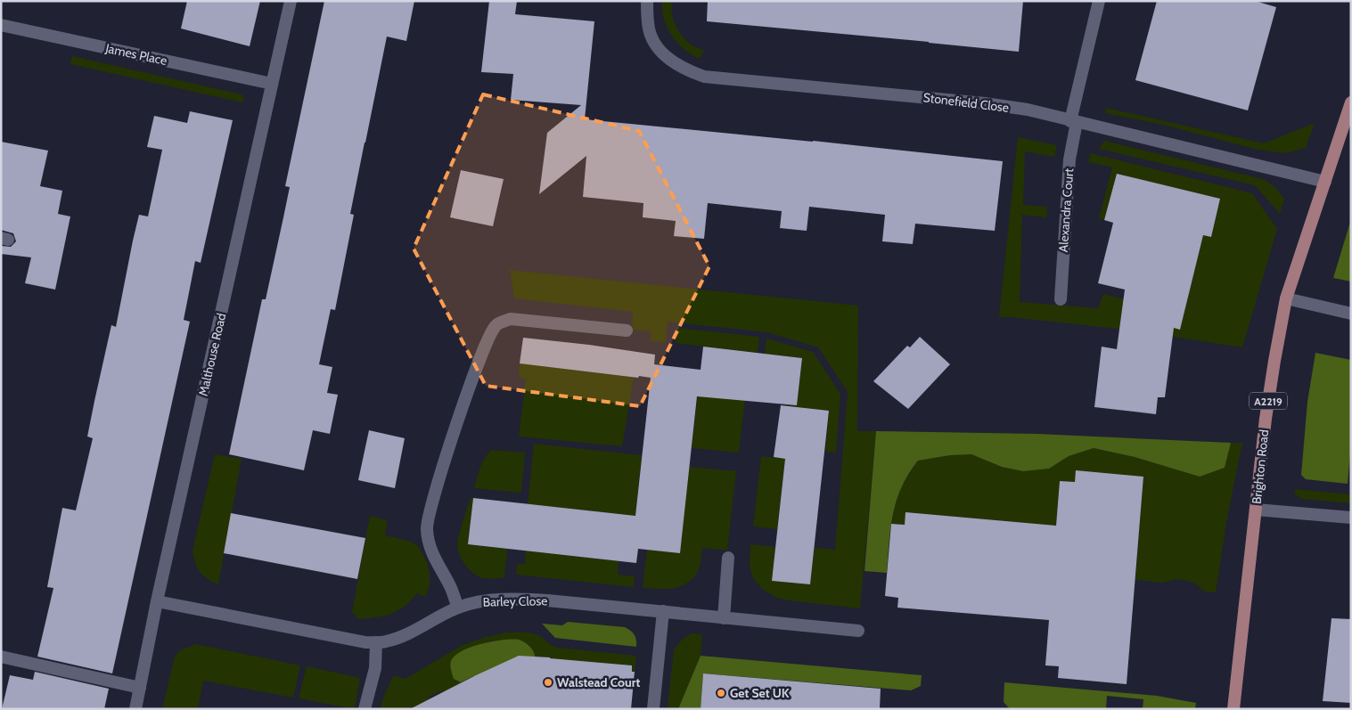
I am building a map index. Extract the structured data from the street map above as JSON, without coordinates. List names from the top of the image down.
{
  "streets": {
    "main road": ["A2219", "Brighton Road"],
    "street": [
      "James Place",
      "Stonefield Close",
      "Alexandra Court",
      "Malthouse Road",
      "Barley Close"
    ]
  },
  "crossings": [
    ["James Place", "Malthouse Road"],
    ["Stonefield Close", "Alexandra Court"],
    ["Stonefield Close", "Brighton Road"],
    ["Malthouse Road", "Barley Close"]
  ],
  "places": ["Walstead Court", "Get Set UK"]
}
